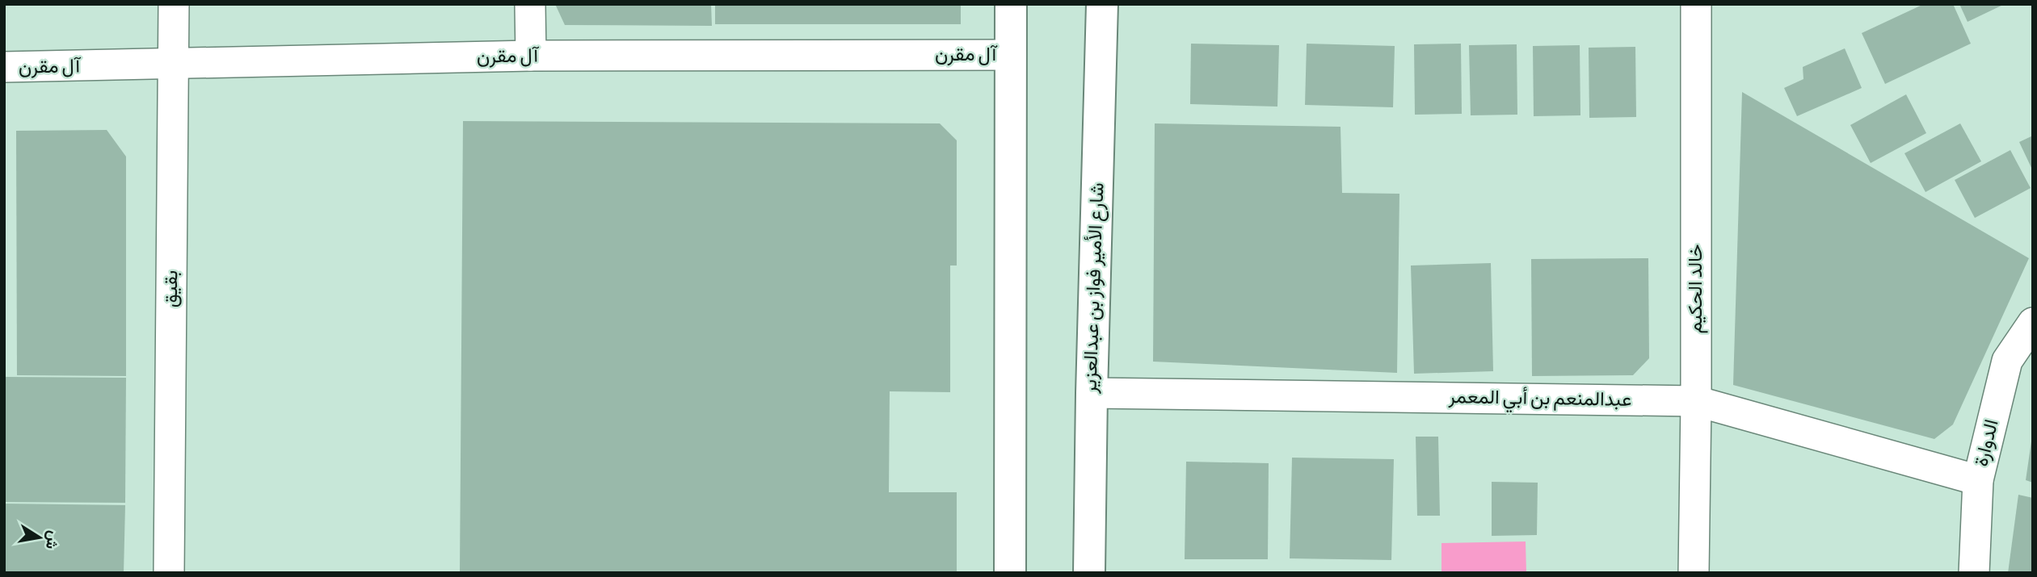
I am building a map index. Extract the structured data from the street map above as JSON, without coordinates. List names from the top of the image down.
{
  "streets": {
    "main road": ["شارع الأمير فواز بن عبدالعزير"],
    "street": [
      "آل مقرن",
      "بقيق",
      "خالد الحكيم",
      "عبدالمنعم بن أبي المعمر",
      "الدوارة"
    ]
  },
  "crossings": [
    ["آل مقرن", "بقيق"],
    ["شارع الأمير فواز بن عبدالعزير", "عبدالمنعم بن أبي المعمر"],
    ["خالد الحكيم", "عبدالمنعم بن أبي المعمر"],
    ["عبدالمنعم بن أبي المعمر", "الدوارة"]
  ],
  "north": "right"
}
